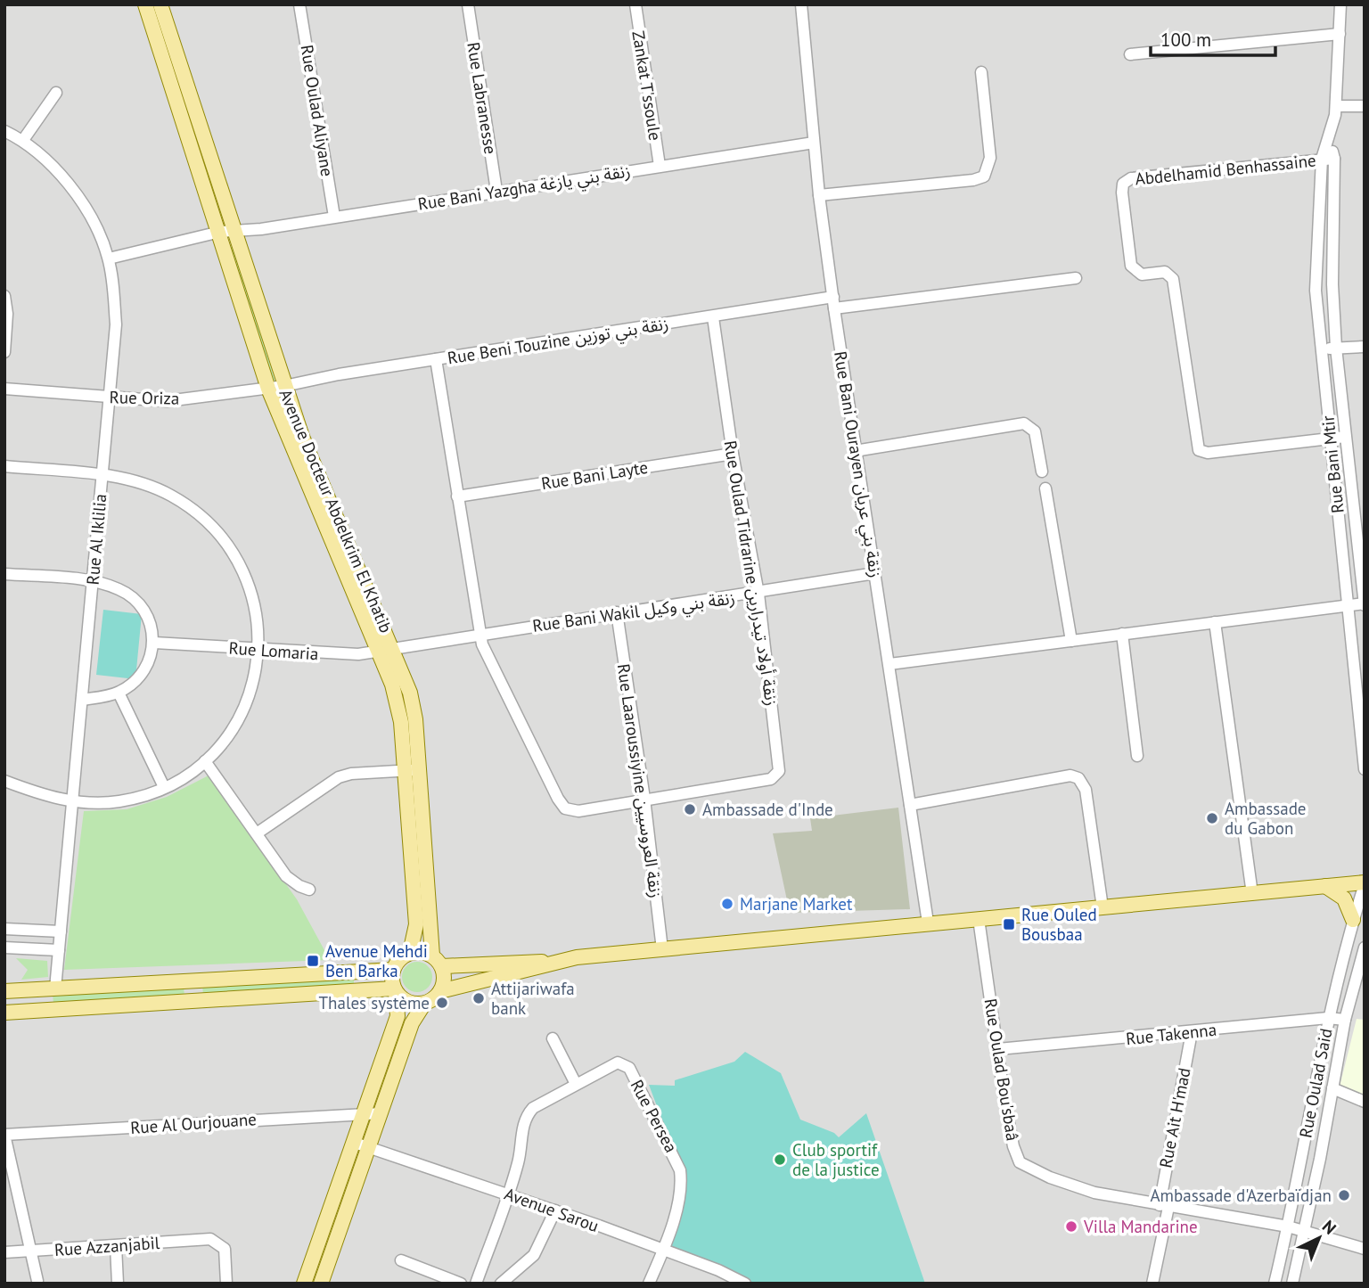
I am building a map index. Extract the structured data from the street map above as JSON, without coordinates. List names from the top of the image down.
{
  "streets": {
    "main road": ["Avenue Docteur Abdelkrim El Khatib"],
    "street": [
      "Zankat T'ssoule",
      "Rue Labranesse",
      "Rue Oulad Aliyane",
      "Abdelhamid Benhassaine",
      "Rue Bani Yazgha زنقة بني يازغة",
      "Rue Beni Touzine زنقة بني توزين",
      "Rue Oriza",
      "Rue Bani Ourayen زنقة بني عريان",
      "Rue Bani Mtir",
      "Rue Bani Layte",
      "Rue Al Iklilia",
      "Rue Oulad Tidrarine زنقة أولاد تيدرارين",
      "Rue Bani Wakil زنقة بني وكيل",
      "Rue Lomaria",
      "Rue Laaroussiyine زنقة العروسيين",
      "Rue Takenna",
      "Rue Oulad Bou'sbaâ",
      "Rue Oulad Said",
      "Rue Persea",
      "Rue Ait H'mad",
      "Rue Al Ourjouane",
      "Avenue Sarou",
      "Rue Azzanjabil"
    ]
  },
  "crossings": [
    ["Zankat T'ssoule", "Rue Bani Yazgha زنقة بني يازغة"],
    ["Rue Labranesse", "Rue Bani Yazgha زنقة بني يازغة"],
    ["Rue Oulad Aliyane", "Rue Bani Yazgha زنقة بني يازغة"],
    ["Abdelhamid Benhassaine", "Rue Bani Mtir"],
    ["Rue Bani Yazgha زنقة بني يازغة", "Rue Bani Ourayen زنقة بني عريان"],
    ["Rue Bani Yazgha زنقة بني يازغة", "Avenue Docteur Abdelkrim El Khatib"],
    ["Rue Bani Yazgha زنقة بني يازغة", "Rue Al Iklilia"],
    ["Rue Beni Touzine زنقة بني توزين", "Rue Oriza"],
    ["Rue Beni Touzine زنقة بني توزين", "Rue Bani Ourayen زنقة بني عريان"],
    ["Rue Beni Touzine زنقة بني توزين", "Avenue Docteur Abdelkrim El Khatib"],
    ["Rue Beni Touzine زنقة بني توزين", "Rue Oulad Tidrarine زنقة أولاد تيدرارين"],
    ["Rue Oriza", "Avenue Docteur Abdelkrim El Khatib"],
    ["Rue Oriza", "Rue Al Iklilia"],
    ["Rue Bani Ourayen زنقة بني عريان", "Rue Bani Wakil زنقة بني وكيل"],
    ["Rue Bani Layte", "Rue Oulad Tidrarine زنقة أولاد تيدرارين"],
    ["Avenue Docteur Abdelkrim El Khatib", "Rue Bani Wakil زنقة بني وكيل"],
    ["Avenue Docteur Abdelkrim El Khatib", "Rue Lomaria"],
    ["Rue Oulad Tidrarine زنقة أولاد تيدرارين", "Rue Bani Wakil زنقة بني وكيل"],
    ["Rue Oulad Tidrarine زنقة أولاد تيدرارين", "Rue Laaroussiyine زنقة العروسيين"],
    ["Rue Bani Wakil زنقة بني وكيل", "Rue Lomaria"],
    ["Rue Bani Wakil زنقة بني وكيل", "Rue Laaroussiyine زنقة العروسيين"],
    ["Rue Takenna", "Rue Oulad Bou'sbaâ"],
    ["Rue Takenna", "Rue Oulad Said"],
    ["Rue Takenna", "Rue Ait H'mad"],
    ["Rue Oulad Bou'sbaâ", "Rue Oulad Said"],
    ["Rue Oulad Bou'sbaâ", "Rue Ait H'mad"],
    ["Rue Persea", "Avenue Sarou"]
  ],
  "places": {
    "other": [
      "Ambassade d'Inde",
      "Ambassade du Gabon",
      "Marjane Market",
      "Attijariwafa bank",
      "Thales système",
      "Club sportif de la justice",
      "Ambassade d'Azerbaïdjan",
      "Villa Mandarine"
    ],
    "transit": ["Rue Ouled Bousbaa", "Avenue Mehdi Ben Barka"]
  },
  "scale_bar": "100 m",
  "north": "top right"
}
